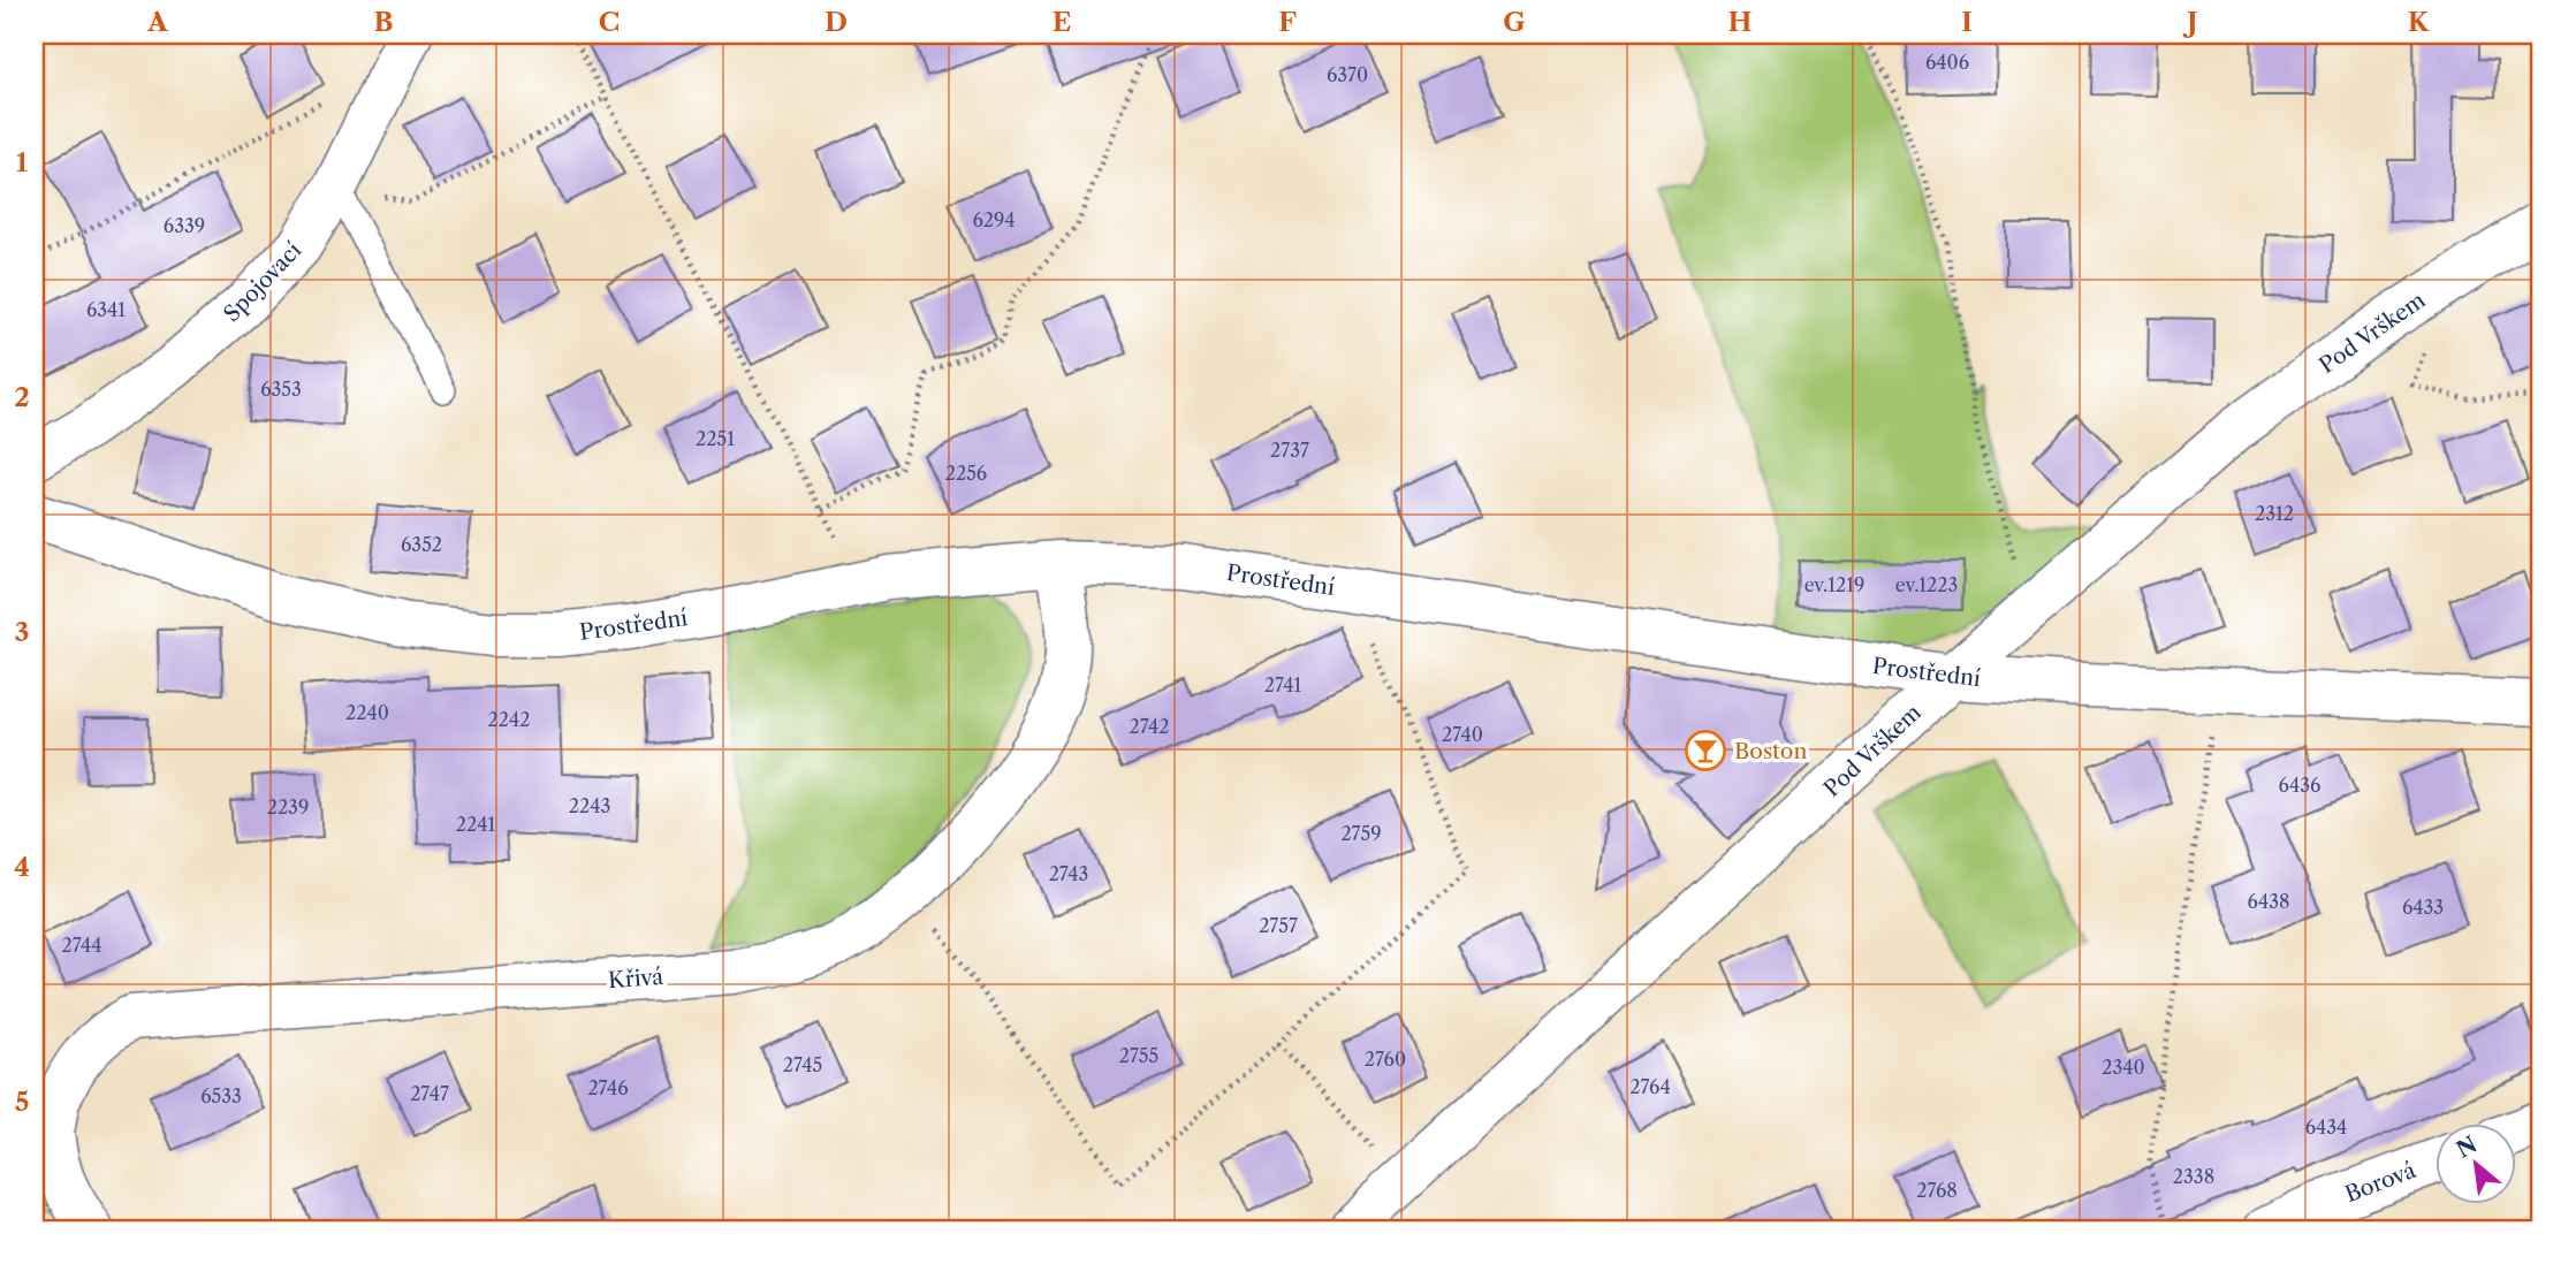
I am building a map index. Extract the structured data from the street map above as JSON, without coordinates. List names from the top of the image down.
{
  "streets": {
    "street": [
      "Spojovací",
      "Pod Vrškem",
      "Prostřední",
      "Křivá",
      "Borová"
    ]
  },
  "crossings": [
    ["Pod Vrškem", "Prostřední"],
    ["Prostřední", "Křivá"]
  ],
  "places": {
    "bar": ["Boston"]
  },
  "house_numbers": [
    "6406",
    "6370",
    "6294",
    "6339",
    "6341",
    "6353",
    "2251",
    "2737",
    "2256",
    "2312",
    "6352",
    "ev.1219",
    "ev.1223",
    "2741",
    "2240",
    "2242",
    "2742",
    "2740",
    "6436",
    "2243",
    "2239",
    "2241",
    "2759",
    "2743",
    "6438",
    "6433",
    "2757",
    "2744",
    "2755",
    "2760",
    "2745",
    "2340",
    "2764",
    "2746",
    "2747",
    "6533",
    "6434",
    "2338",
    "2768"
  ],
  "north": "top left",
  "grid": {
    "columns": [
      "A",
      "B",
      "C",
      "D",
      "E",
      "F",
      "G",
      "H",
      "I",
      "J",
      "K"
    ],
    "rows": [
      "1",
      "2",
      "3",
      "4",
      "5"
    ]
  }
}
